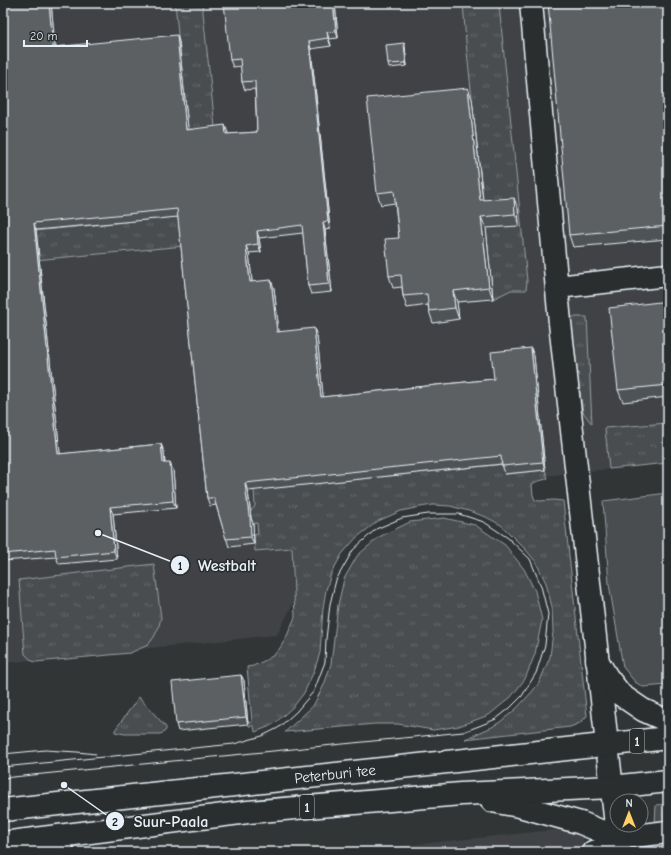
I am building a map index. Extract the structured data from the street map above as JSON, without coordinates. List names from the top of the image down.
{
  "streets": {
    "main road": ["1", "Peterburi tee"]
  },
  "places": ["Westbalt", "Suur-Paala"],
  "scale_bar": "20 m",
  "north": "top"
}
